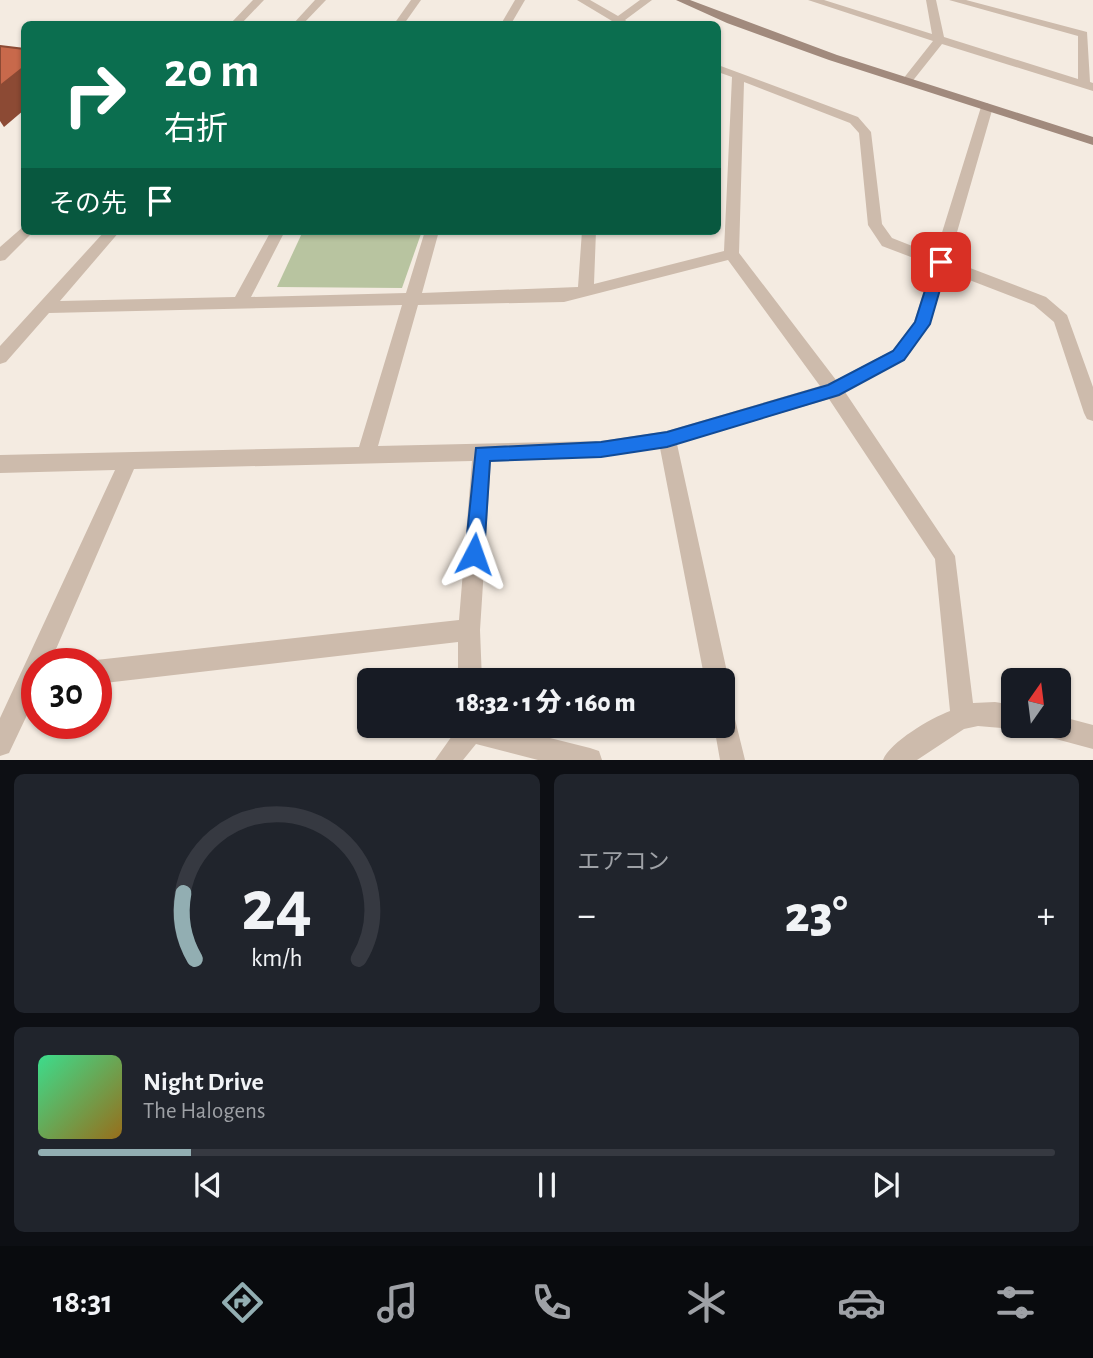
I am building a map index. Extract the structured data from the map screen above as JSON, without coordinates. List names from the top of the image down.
{
  "north": "top",
  "page": {
    "turn": ["20 m", "右折"],
    "then": "その先",
    "limit": "30",
    "trip": "18:32 · 1 分 · 160 m",
    "tile": "エアコン",
    "heat": ["−", "23°", "+"],
    "song": ["Night Drive", "The Halogens"],
    "tabs": "18:31",
    "gauge": ["24", "km/h"]
  }
}
